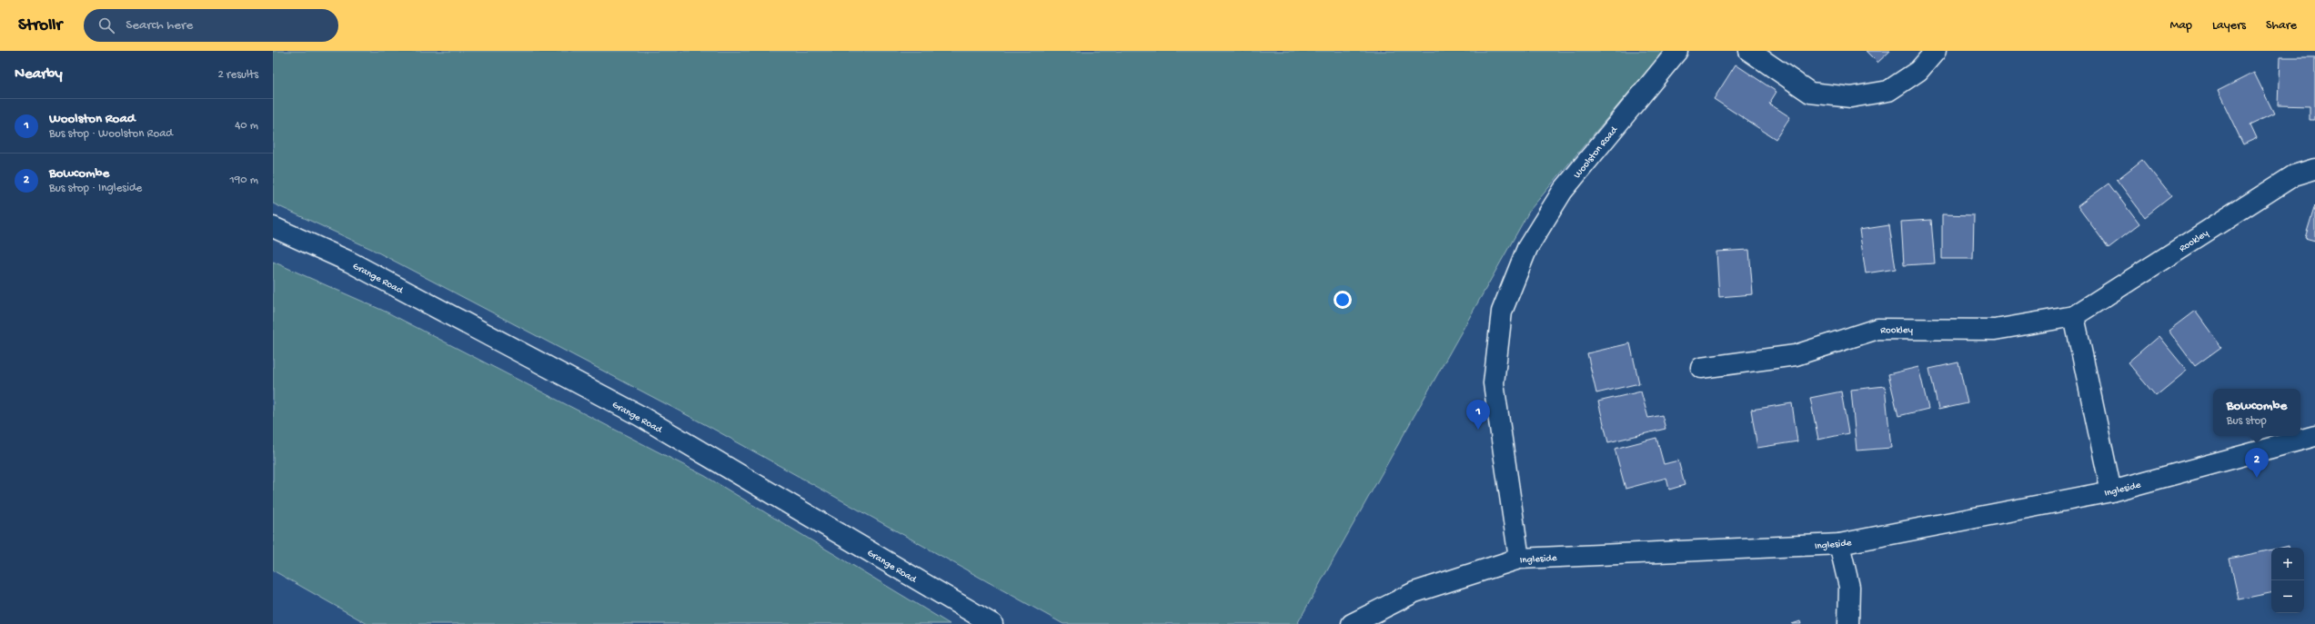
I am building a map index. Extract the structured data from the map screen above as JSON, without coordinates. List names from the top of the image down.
{
  "streets": {
    "street": [
      "Woolston Road",
      "Rookley",
      "Grange Road",
      "Ingleside"
    ]
  },
  "crossings": [
    ["Woolston Road", "Ingleside"]
  ],
  "page": {
    "header": "Strollr",
    "search": "Search here",
    "nav": ["Map", "Layers", "Share"],
    "heading": ["Nearby", "2 results"],
    "list": [
      {
        "mark": "1",
        "name": "Woolston Road",
        "note": "Bus stop · Woolston Road",
        "value": "40 m"
      },
      {
        "mark": "2",
        "name": "Bowcombe",
        "note": "Bus stop · Ingleside",
        "value": "190 m"
      }
    ],
    "popup": ["Bowcombe", "Bus stop"],
    "pins": ["1", "2"],
    "map_buttons": ["+", "−"]
  }
}
